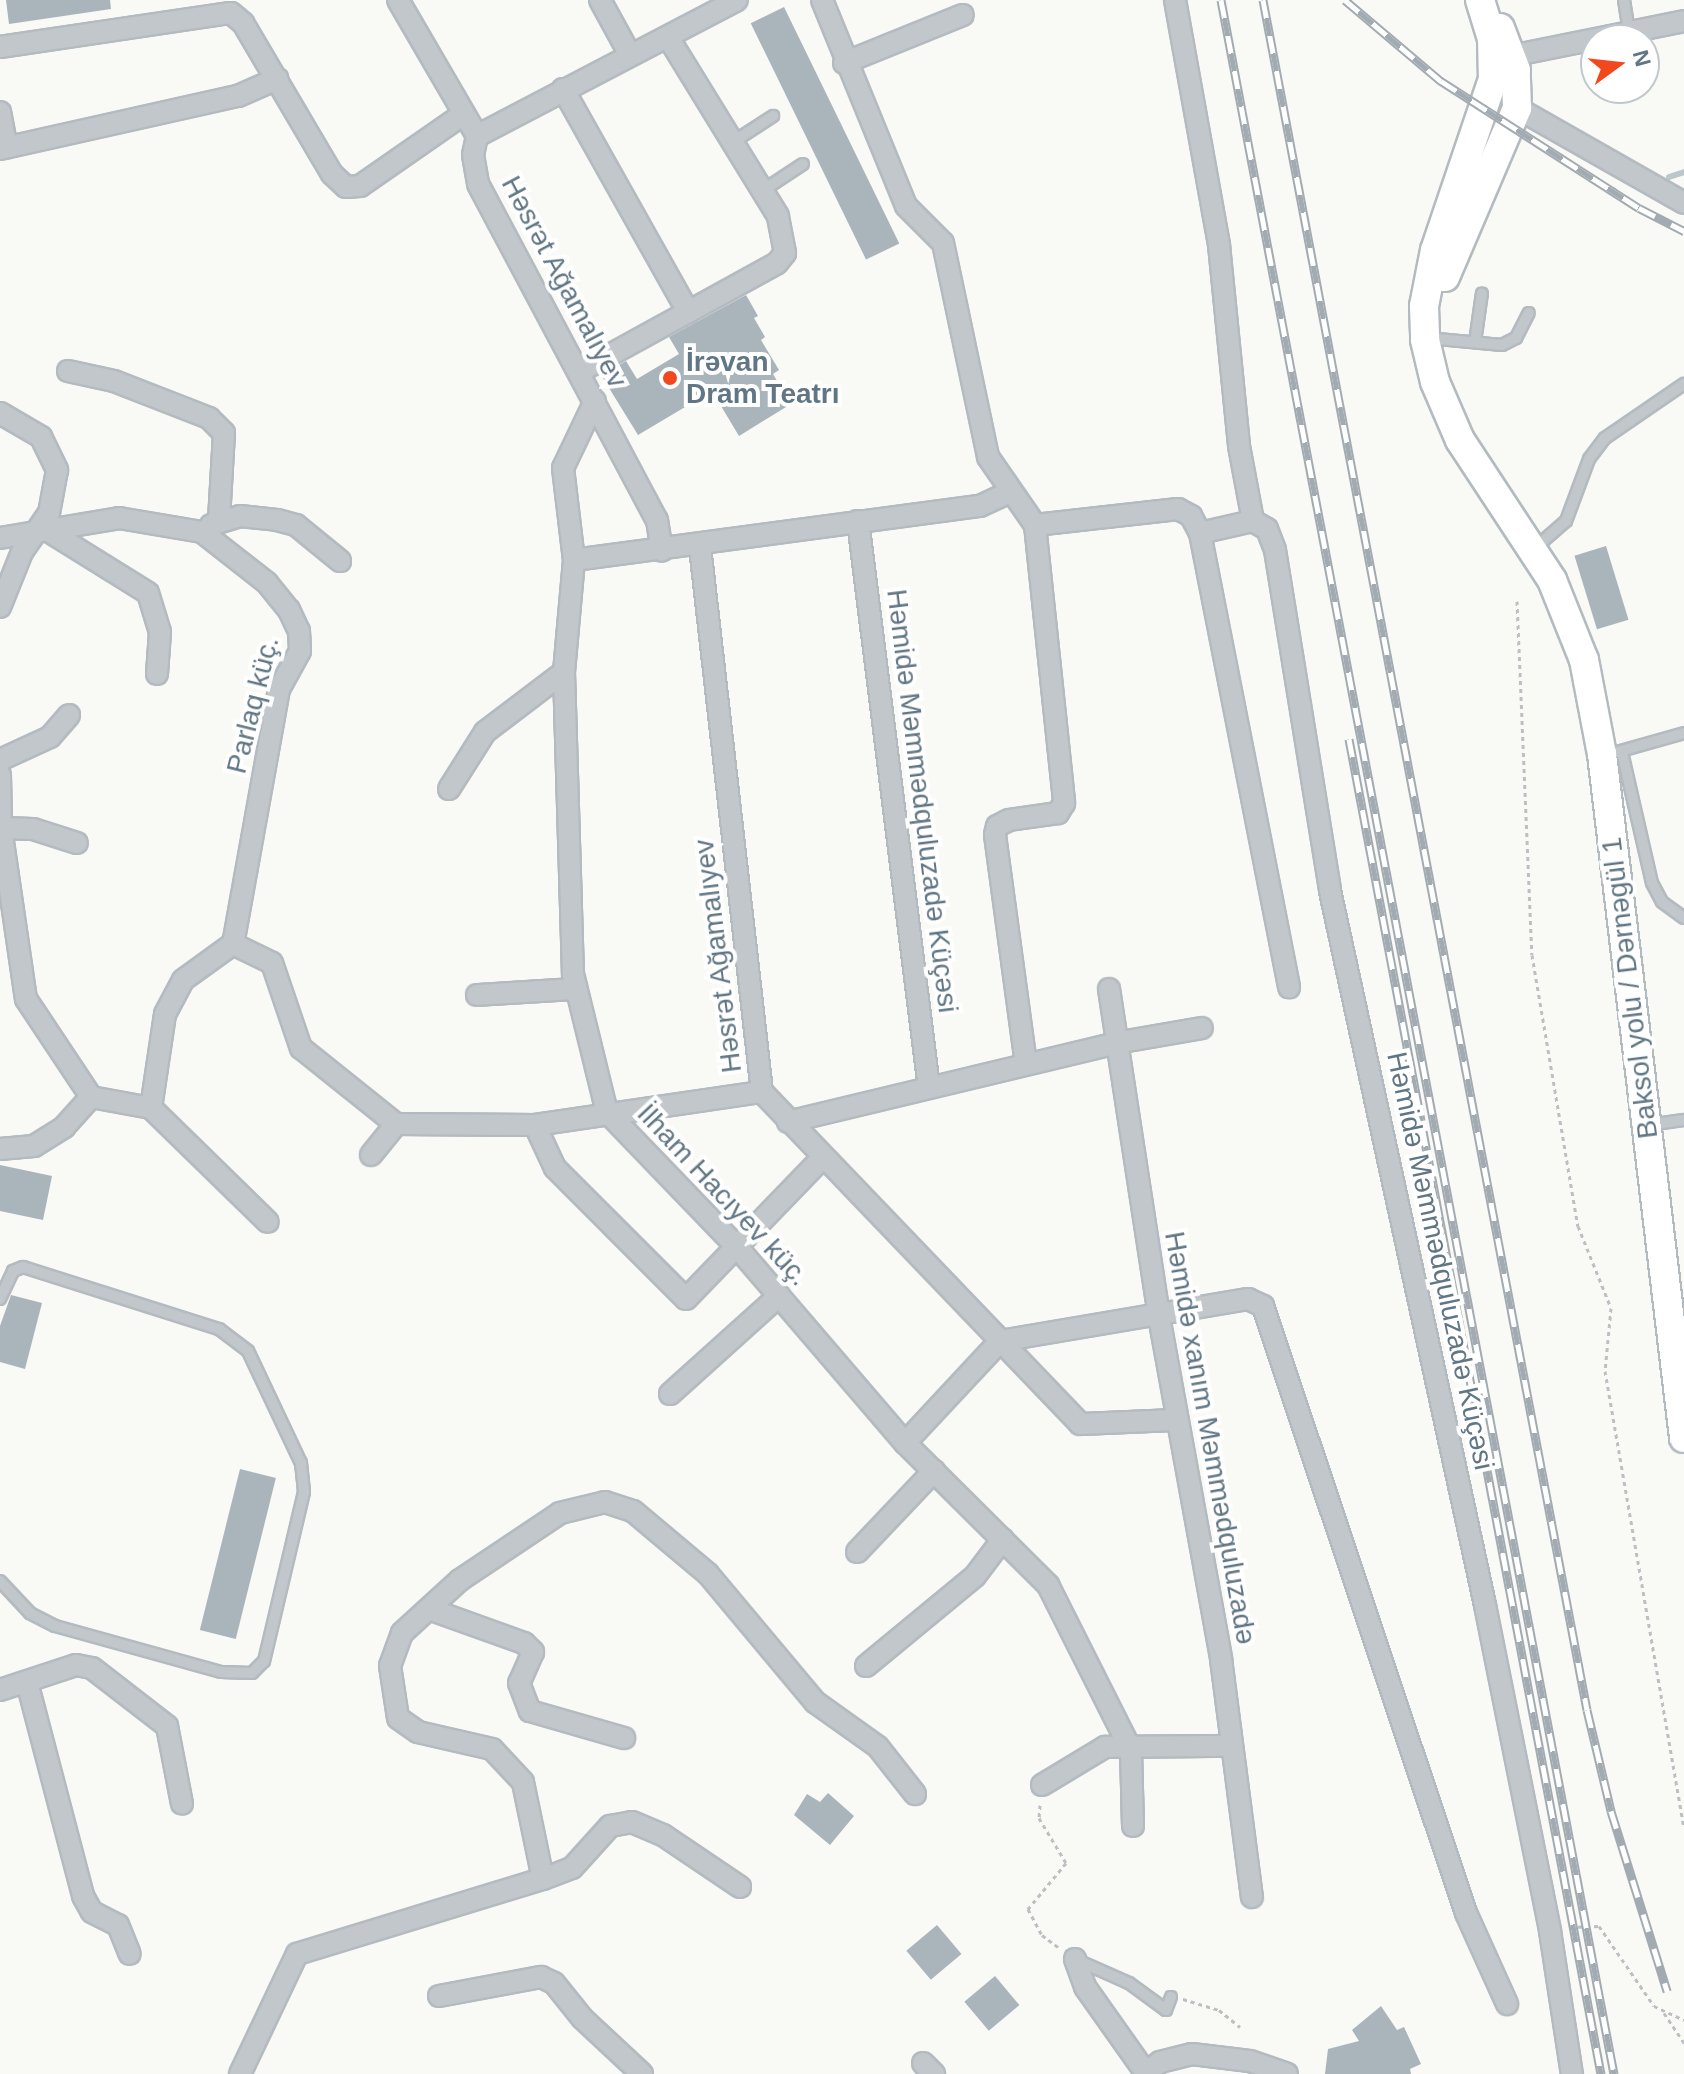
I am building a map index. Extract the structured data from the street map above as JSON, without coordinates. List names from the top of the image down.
{
  "streets": {
    "main road": ["Baksol yolu / Dərnəgül 1"],
    "street": [
      "Həsrət Ağamalıyev",
      "Parlaq küç.",
      "Həmidə Məmmədquluzadə Küçəsi",
      "İlham Hacıyev küç.",
      "Həmidə xanım Məmmədquluzadə"
    ]
  },
  "crossings": [
    ["Həsrət Ağamalıyev", "İlham Hacıyev küç."],
    ["Həsrət Ağamalıyev", "Həmidə xanım Məmmədquluzadə"]
  ],
  "places": ["İrəvan Dram Teatrı"],
  "north": "right"
}
